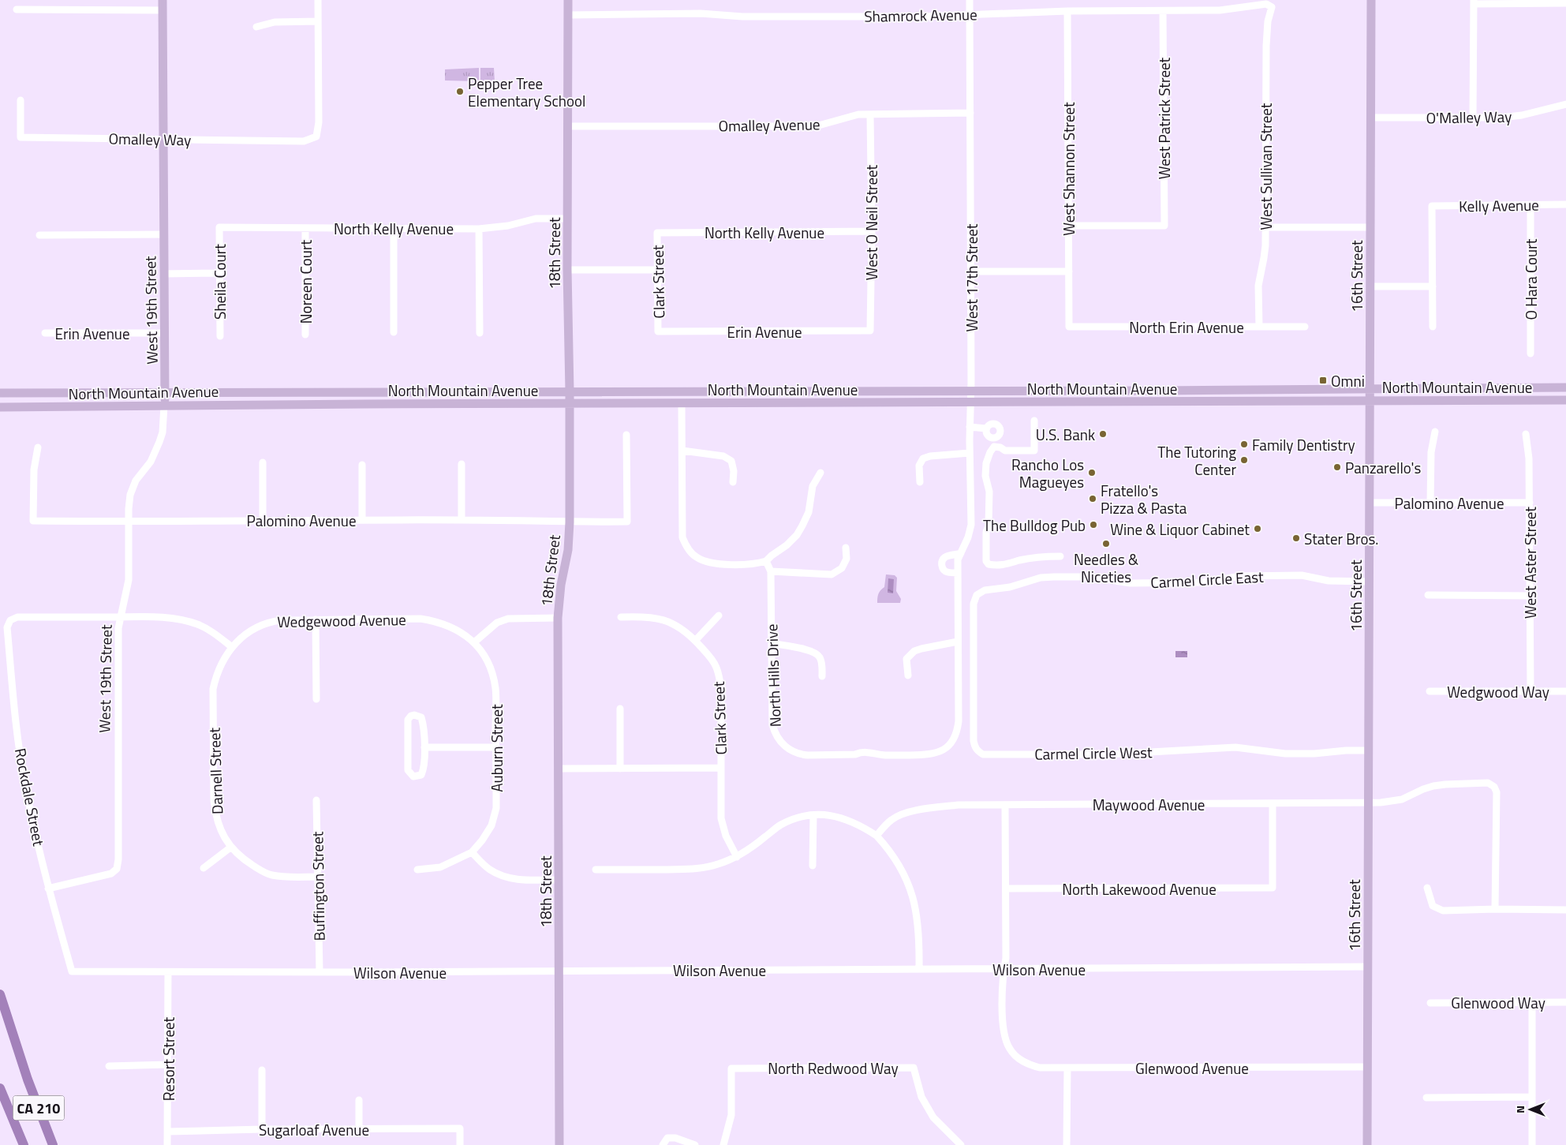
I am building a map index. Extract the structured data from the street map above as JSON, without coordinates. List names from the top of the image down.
{
  "streets": {
    "highway": ["CA 210"],
    "main road": [
      "18th Street",
      "16th Street",
      "West 19th Street",
      "North Mountain Avenue"
    ],
    "street": [
      "Shamrock Avenue",
      "O'Malley Way",
      "West Patrick Street",
      "Omalley Avenue",
      "Omalley Way",
      "West Sullivan Street",
      "West Shannon Street",
      "Kelly Avenue",
      "West O Neil Street",
      "North Kelly Avenue",
      "West 17th Street",
      "O Hara Court",
      "Sheila Court",
      "Noreen Court",
      "Clark Street",
      "North Erin Avenue",
      "Erin Avenue",
      "Palomino Avenue",
      "West Aster Street",
      "Carmel Circle East",
      "Wedgewood Avenue",
      "North Hills Drive",
      "Wedgwood Way",
      "Auburn Street",
      "Carmel Circle West",
      "Darnell Street",
      "Rockdale Street",
      "Maywood Avenue",
      "Buffington Street",
      "North Lakewood Avenue",
      "Wilson Avenue",
      "Glenwood Way",
      "Resort Street",
      "North Redwood Way",
      "Glenwood Avenue",
      "Sugarloaf Avenue"
    ]
  },
  "crossings": [
    ["Shamrock Avenue", "West Patrick Street"],
    ["Shamrock Avenue", "West Sullivan Street"],
    ["Shamrock Avenue", "West Shannon Street"],
    ["Shamrock Avenue", "18th Street"],
    ["Shamrock Avenue", "West 17th Street"],
    ["O'Malley Way", "16th Street"],
    ["West Patrick Street", "West Shannon Street"],
    ["Omalley Avenue", "West O Neil Street"],
    ["Omalley Avenue", "18th Street"],
    ["Omalley Avenue", "West 17th Street"],
    ["Omalley Way", "West 19th Street"],
    ["West Sullivan Street", "North Erin Avenue"],
    ["West Shannon Street", "North Erin Avenue"],
    ["Kelly Avenue", "O Hara Court"],
    ["West O Neil Street", "North Kelly Avenue"],
    ["West O Neil Street", "Erin Avenue"],
    ["North Kelly Avenue", "18th Street"],
    ["North Kelly Avenue", "Sheila Court"],
    ["North Kelly Avenue", "Noreen Court"],
    ["North Kelly Avenue", "Clark Street"],
    ["18th Street", "North Mountain Avenue"],
    ["18th Street", "Palomino Avenue"],
    ["18th Street", "Wilson Avenue"],
    ["16th Street", "North Mountain Avenue"],
    ["16th Street", "Palomino Avenue"],
    ["16th Street", "Carmel Circle East"],
    ["16th Street", "Carmel Circle West"],
    ["16th Street", "Maywood Avenue"],
    ["16th Street", "Wilson Avenue"],
    ["16th Street", "Glenwood Avenue"],
    ["West 17th Street", "North Mountain Avenue"],
    ["West 17th Street", "North Hills Drive"],
    ["Clark Street", "Erin Avenue"],
    ["West 19th Street", "Erin Avenue"],
    ["West 19th Street", "North Mountain Avenue"],
    ["West 19th Street", "Palomino Avenue"],
    ["West 19th Street", "Rockdale Street"],
    ["Palomino Avenue", "West Aster Street"],
    ["West Aster Street", "Wedgwood Way"],
    ["Carmel Circle East", "Carmel Circle West"],
    ["Wedgewood Avenue", "Auburn Street"],
    ["Wedgewood Avenue", "Darnell Street"],
    ["Darnell Street", "Buffington Street"],
    ["Rockdale Street", "Wilson Avenue"],
    ["Maywood Avenue", "North Lakewood Avenue"],
    ["Buffington Street", "Wilson Avenue"],
    ["Wilson Avenue", "Resort Street"],
    ["Wilson Avenue", "Glenwood Avenue"],
    ["Resort Street", "Sugarloaf Avenue"]
  ],
  "places": {
    "other": [
      "Pepper Tree Elementary School",
      "U.S. Bank",
      "Family Dentistry",
      "The Tutoring Center",
      "Panzarello's",
      "Rancho Los Magueyes",
      "Fratello's Pizza & Pasta",
      "The Bulldog Pub",
      "Wine & Liquor Cabinet",
      "Stater Bros.",
      "Needles & Niceties"
    ],
    "transit": ["Omni"]
  },
  "north": "left"
}
